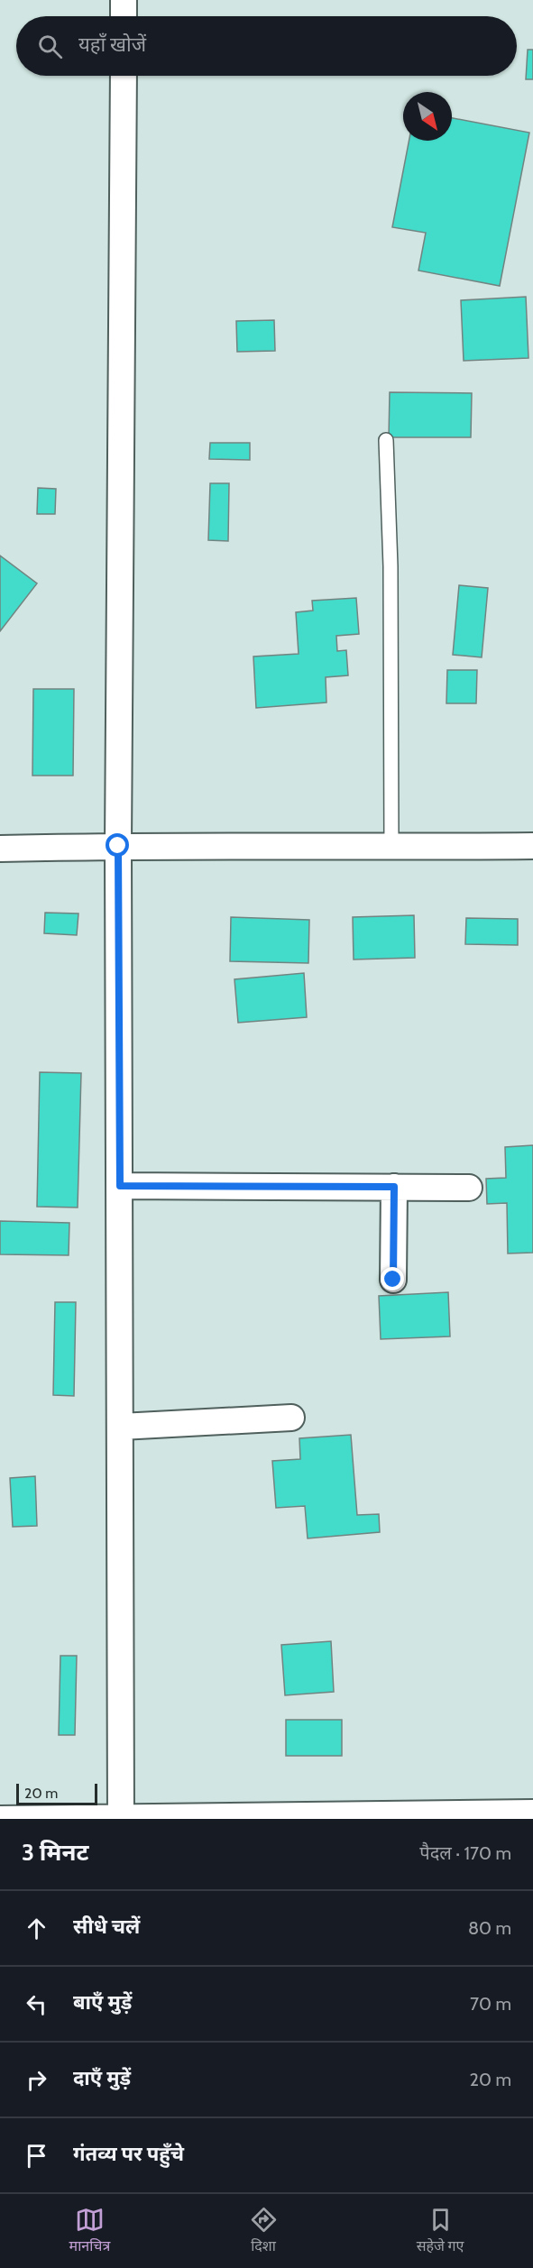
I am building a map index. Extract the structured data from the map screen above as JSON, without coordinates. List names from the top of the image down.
{
  "scale_bar": "20 m",
  "north": "bottom right",
  "page": {
    "search": "यहाँ खोजें",
    "scale": "20 m",
    "heading": ["3 मिनट", "पैदल · 170 m"],
    "list": [
      ["सीधे चलें", "80 m"],
      ["बाएँ मुड़ें", "70 m"],
      ["दाएँ मुड़ें", "20 m"],
      "गंतव्य पर पहुँचे"
    ],
    "nav": ["मानचित्र", "दिशा", "सहेजे गए"]
  }
}
